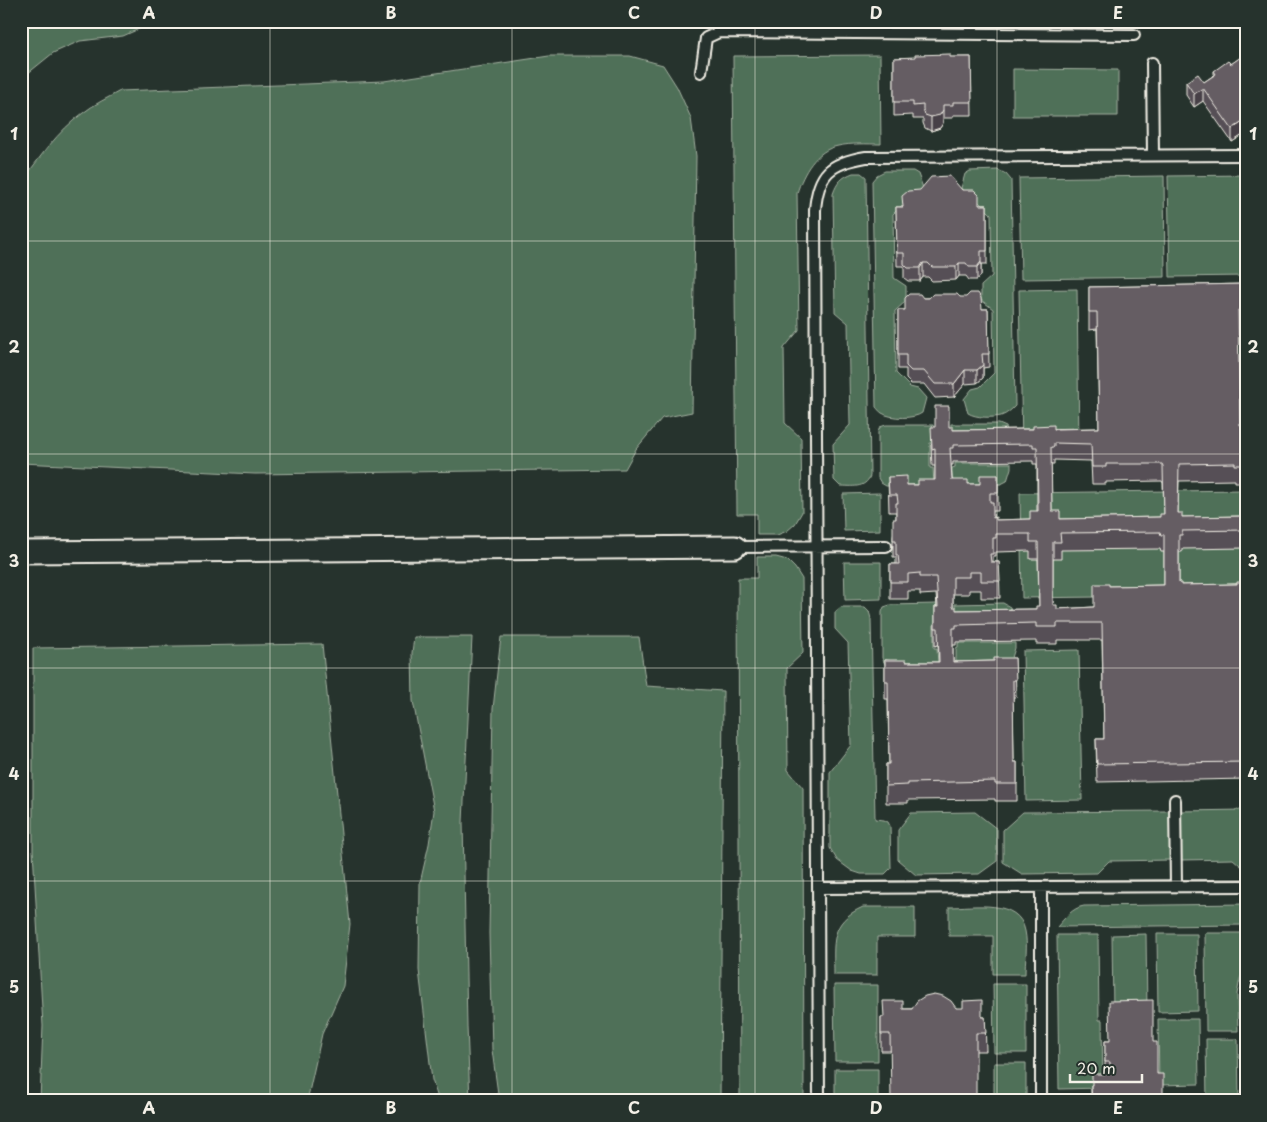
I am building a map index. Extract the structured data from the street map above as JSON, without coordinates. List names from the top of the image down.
{
  "scale_bar": "20 m",
  "grid": {
    "columns": [
      "A",
      "B",
      "C",
      "D",
      "E"
    ],
    "rows": [
      "1",
      "2",
      "3",
      "4",
      "5"
    ]
  }
}
